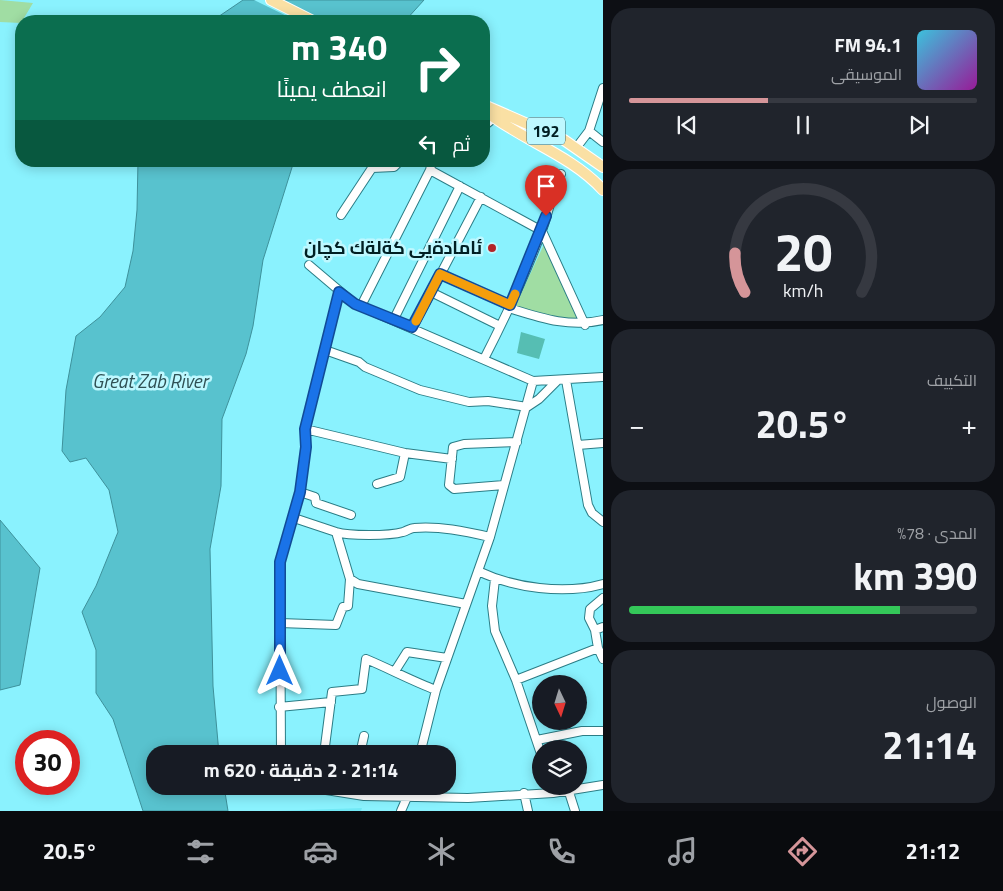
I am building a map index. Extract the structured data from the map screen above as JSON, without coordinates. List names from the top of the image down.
{
  "streets": {
    "main road": ["192"]
  },
  "water": ["Great Zab River"],
  "places": ["ئامادةيى كةلةك كچان"],
  "north": "bottom",
  "page": {
    "turn": ["340 m", "انعطف يمينًا"],
    "song": ["94.1 FM", "الموسيقى"],
    "then": "ثم",
    "tile": [
      "التكييف",
      ["المدى · 78%", "390 km"],
      ["الوصول", "21:14"]
    ],
    "heat": ["−", "20.5°", "+"],
    "limit": "30",
    "trip": "21:14 · 2 دقيقة · 620 m",
    "tabs": ["21:12", "20.5°"],
    "gauge": ["20", "km/h"]
  }
}
